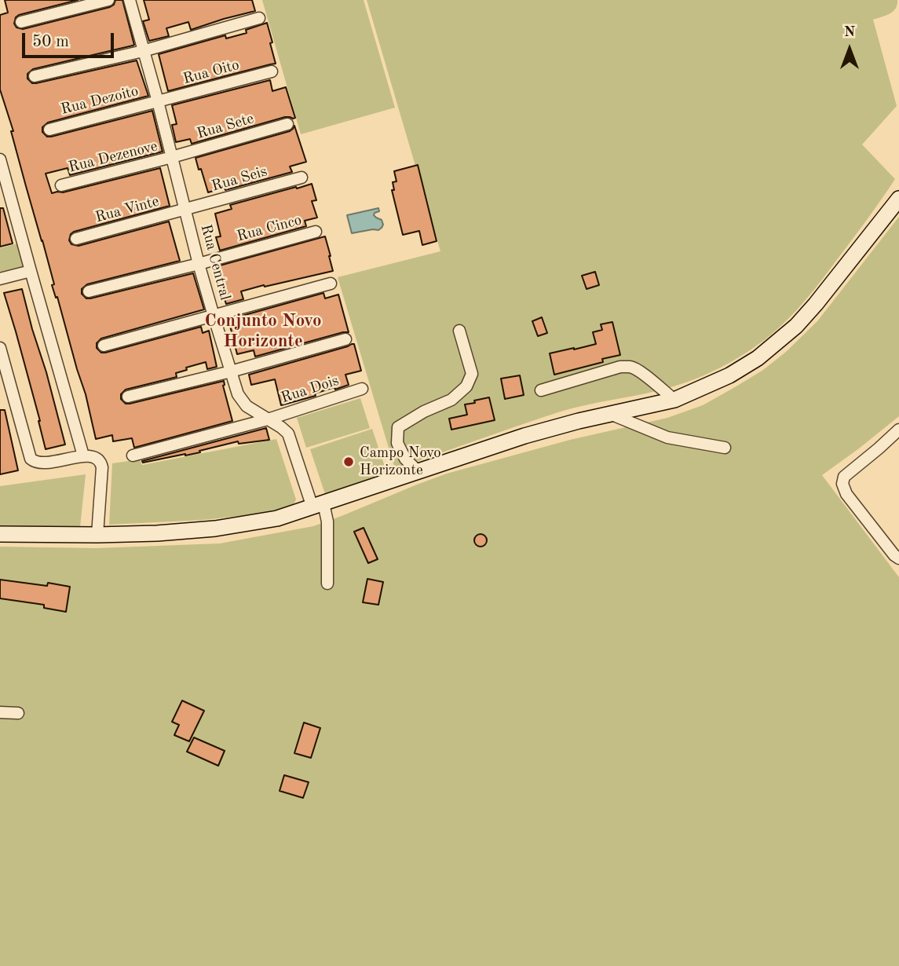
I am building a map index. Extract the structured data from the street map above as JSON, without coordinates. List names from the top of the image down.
{
  "streets": {
    "street": [
      "Rua Oito",
      "Rua Dezoito",
      "Rua Sete",
      "Rua Dezenove",
      "Rua Seis",
      "Rua Vinte",
      "Rua Cinco",
      "Rua Central",
      "Rua Dois"
    ]
  },
  "crossings": [
    ["Rua Oito", "Rua Dezoito"],
    ["Rua Oito", "Rua Central"],
    ["Rua Dezoito", "Rua Central"],
    ["Rua Sete", "Rua Dezenove"],
    ["Rua Sete", "Rua Central"],
    ["Rua Dezenove", "Rua Central"],
    ["Rua Seis", "Rua Vinte"],
    ["Rua Seis", "Rua Central"],
    ["Rua Vinte", "Rua Central"],
    ["Rua Cinco", "Rua Central"],
    ["Rua Central", "Rua Dois"]
  ],
  "districts": ["Conjunto Novo Horizonte"],
  "places": ["Campo Novo Horizonte"],
  "scale_bar": "50 m",
  "north": "top"
}
